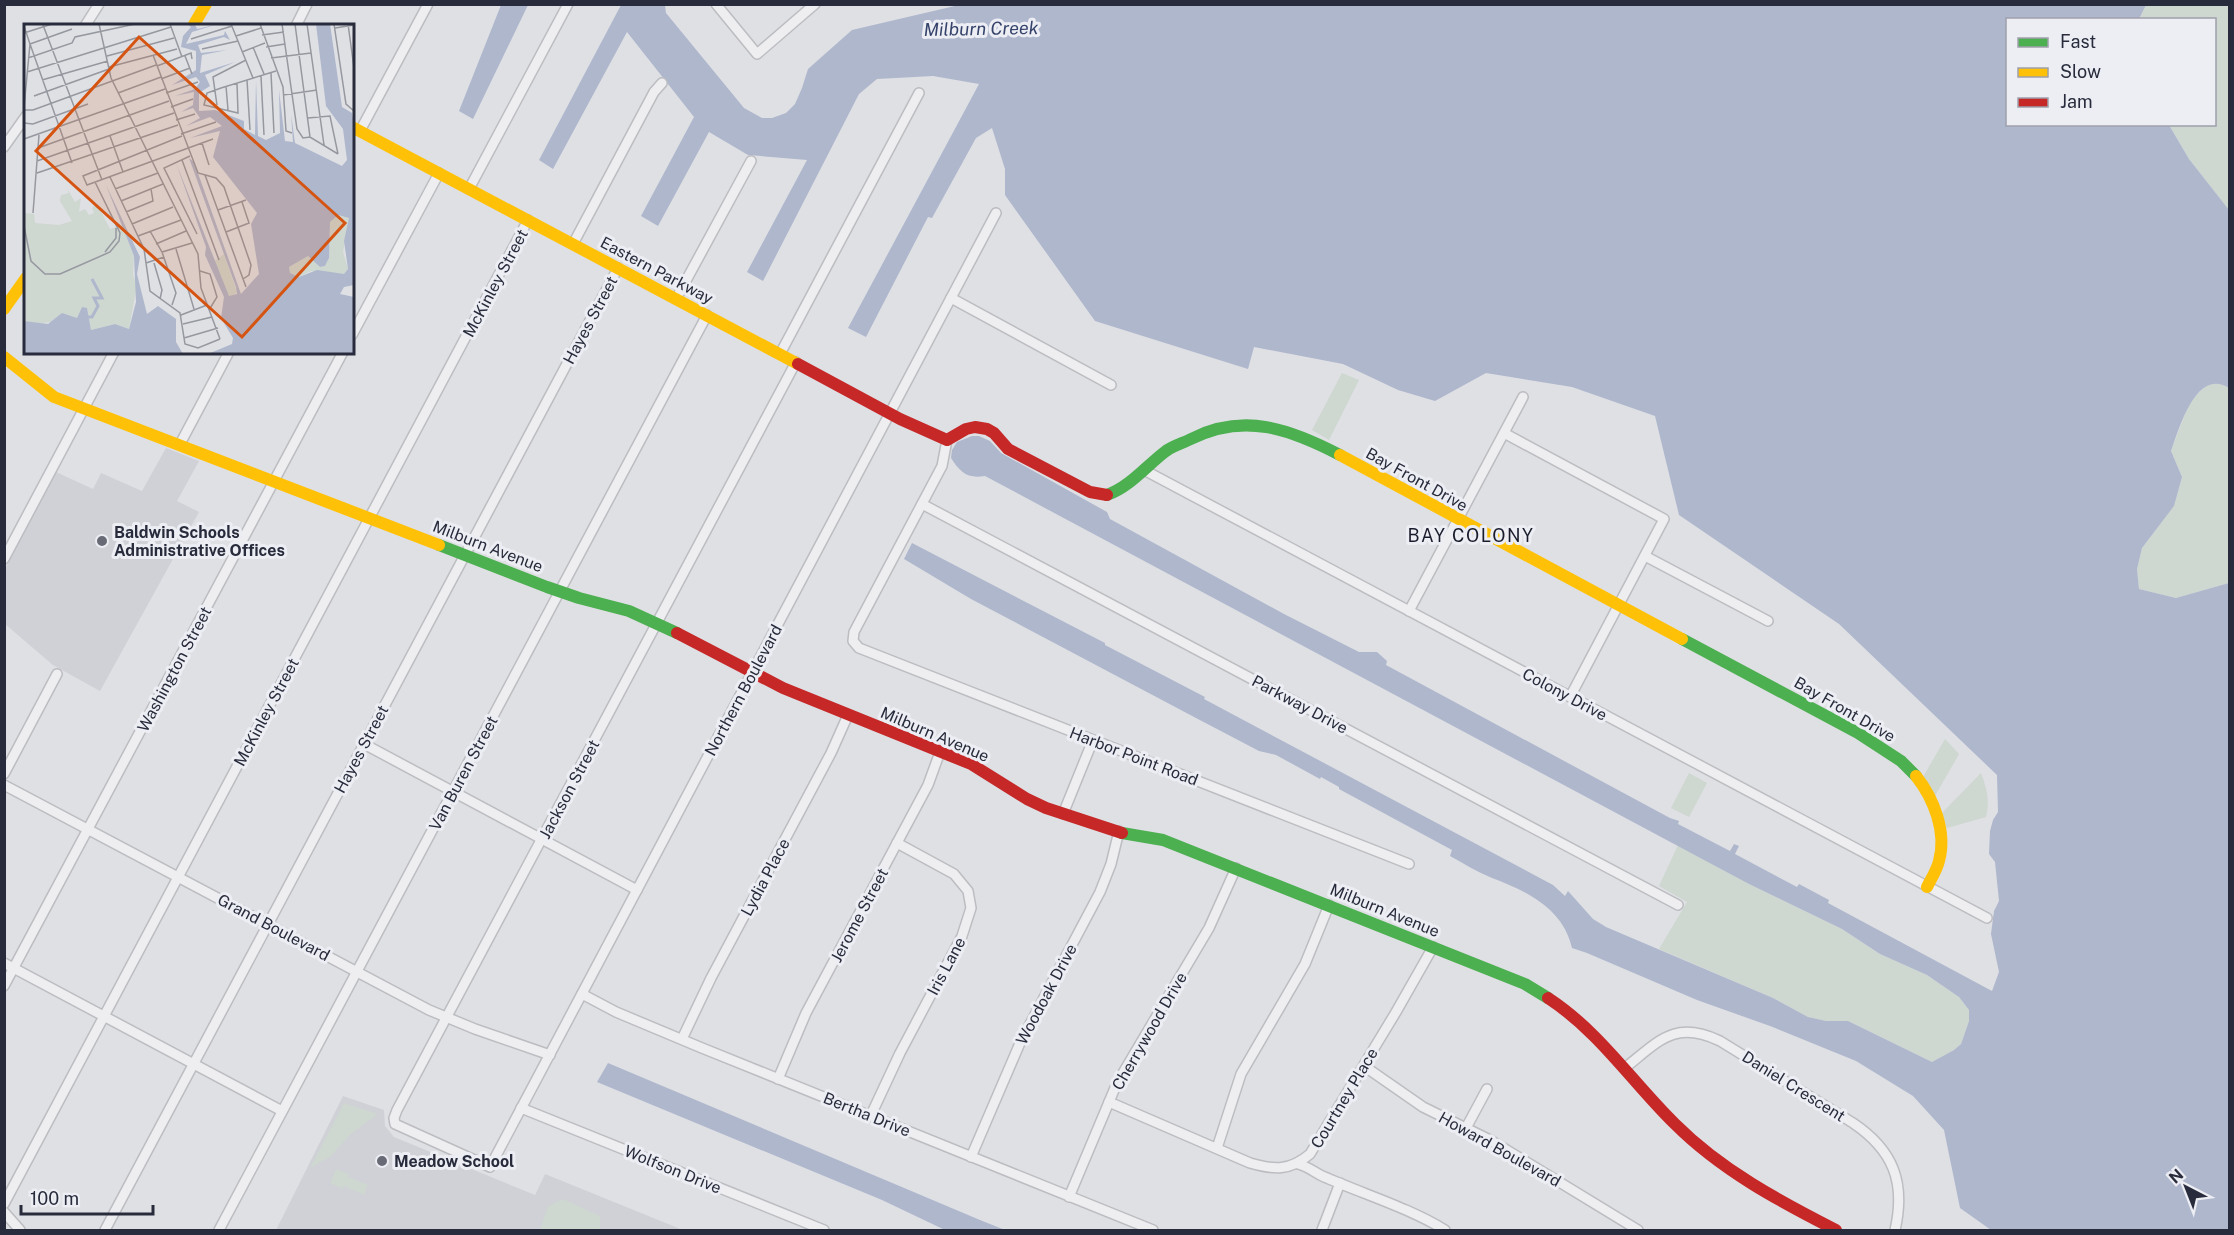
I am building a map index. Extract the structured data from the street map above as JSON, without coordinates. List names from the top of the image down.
{
  "streets": {
    "main road": ["Eastern Parkway", "Bay Front Drive", "Milburn Avenue"],
    "street": [
      "McKinley Street",
      "Hayes Street",
      "Washington Street",
      "Northern Boulevard",
      "Colony Drive",
      "Parkway Drive",
      "Harbor Point Road",
      "Van Buren Street",
      "Jackson Street",
      "Lydia Place",
      "Jerome Street",
      "Grand Boulevard",
      "Iris Lane",
      "Woodoak Drive",
      "Cherrywood Drive",
      "Daniel Crescent",
      "Courtney Place",
      "Bertha Drive",
      "Howard Boulevard",
      "Wolfson Drive"
    ]
  },
  "crossings": [
    ["Eastern Parkway", "McKinley Street"],
    ["Eastern Parkway", "Hayes Street"],
    ["Eastern Parkway", "Bay Front Drive"],
    ["Eastern Parkway", "Northern Boulevard"],
    ["Eastern Parkway", "Van Buren Street"],
    ["Eastern Parkway", "Jackson Street"],
    ["McKinley Street", "Milburn Avenue"],
    ["McKinley Street", "Grand Boulevard"],
    ["Hayes Street", "Milburn Avenue"],
    ["Hayes Street", "Grand Boulevard"],
    ["Bay Front Drive", "Colony Drive"],
    ["Milburn Avenue", "Washington Street"],
    ["Milburn Avenue", "Northern Boulevard"],
    ["Milburn Avenue", "Van Buren Street"],
    ["Milburn Avenue", "Jackson Street"],
    ["Milburn Avenue", "Lydia Place"],
    ["Milburn Avenue", "Jerome Street"],
    ["Milburn Avenue", "Woodoak Drive"],
    ["Milburn Avenue", "Cherrywood Drive"],
    ["Milburn Avenue", "Daniel Crescent"],
    ["Milburn Avenue", "Courtney Place"],
    ["Washington Street", "Grand Boulevard"],
    ["Northern Boulevard", "Jackson Street"],
    ["Northern Boulevard", "Grand Boulevard"],
    ["Northern Boulevard", "Bertha Drive"],
    ["Northern Boulevard", "Wolfson Drive"],
    ["Parkway Drive", "Harbor Point Road"],
    ["Van Buren Street", "Grand Boulevard"],
    ["Jackson Street", "Grand Boulevard"],
    ["Lydia Place", "Bertha Drive"],
    ["Jerome Street", "Iris Lane"],
    ["Jerome Street", "Bertha Drive"],
    ["Iris Lane", "Bertha Drive"],
    ["Woodoak Drive", "Bertha Drive"],
    ["Cherrywood Drive", "Courtney Place"],
    ["Cherrywood Drive", "Bertha Drive"],
    ["Courtney Place", "Howard Boulevard"]
  ],
  "districts": ["BAY COLONY"],
  "water": ["Milburn Creek"],
  "places": ["Baldwin Schools Administrative Offices", "Meadow School"],
  "legend": ["Fast", "Slow", "Jam"],
  "scale_bar": "100 m",
  "north": "top left"
}
